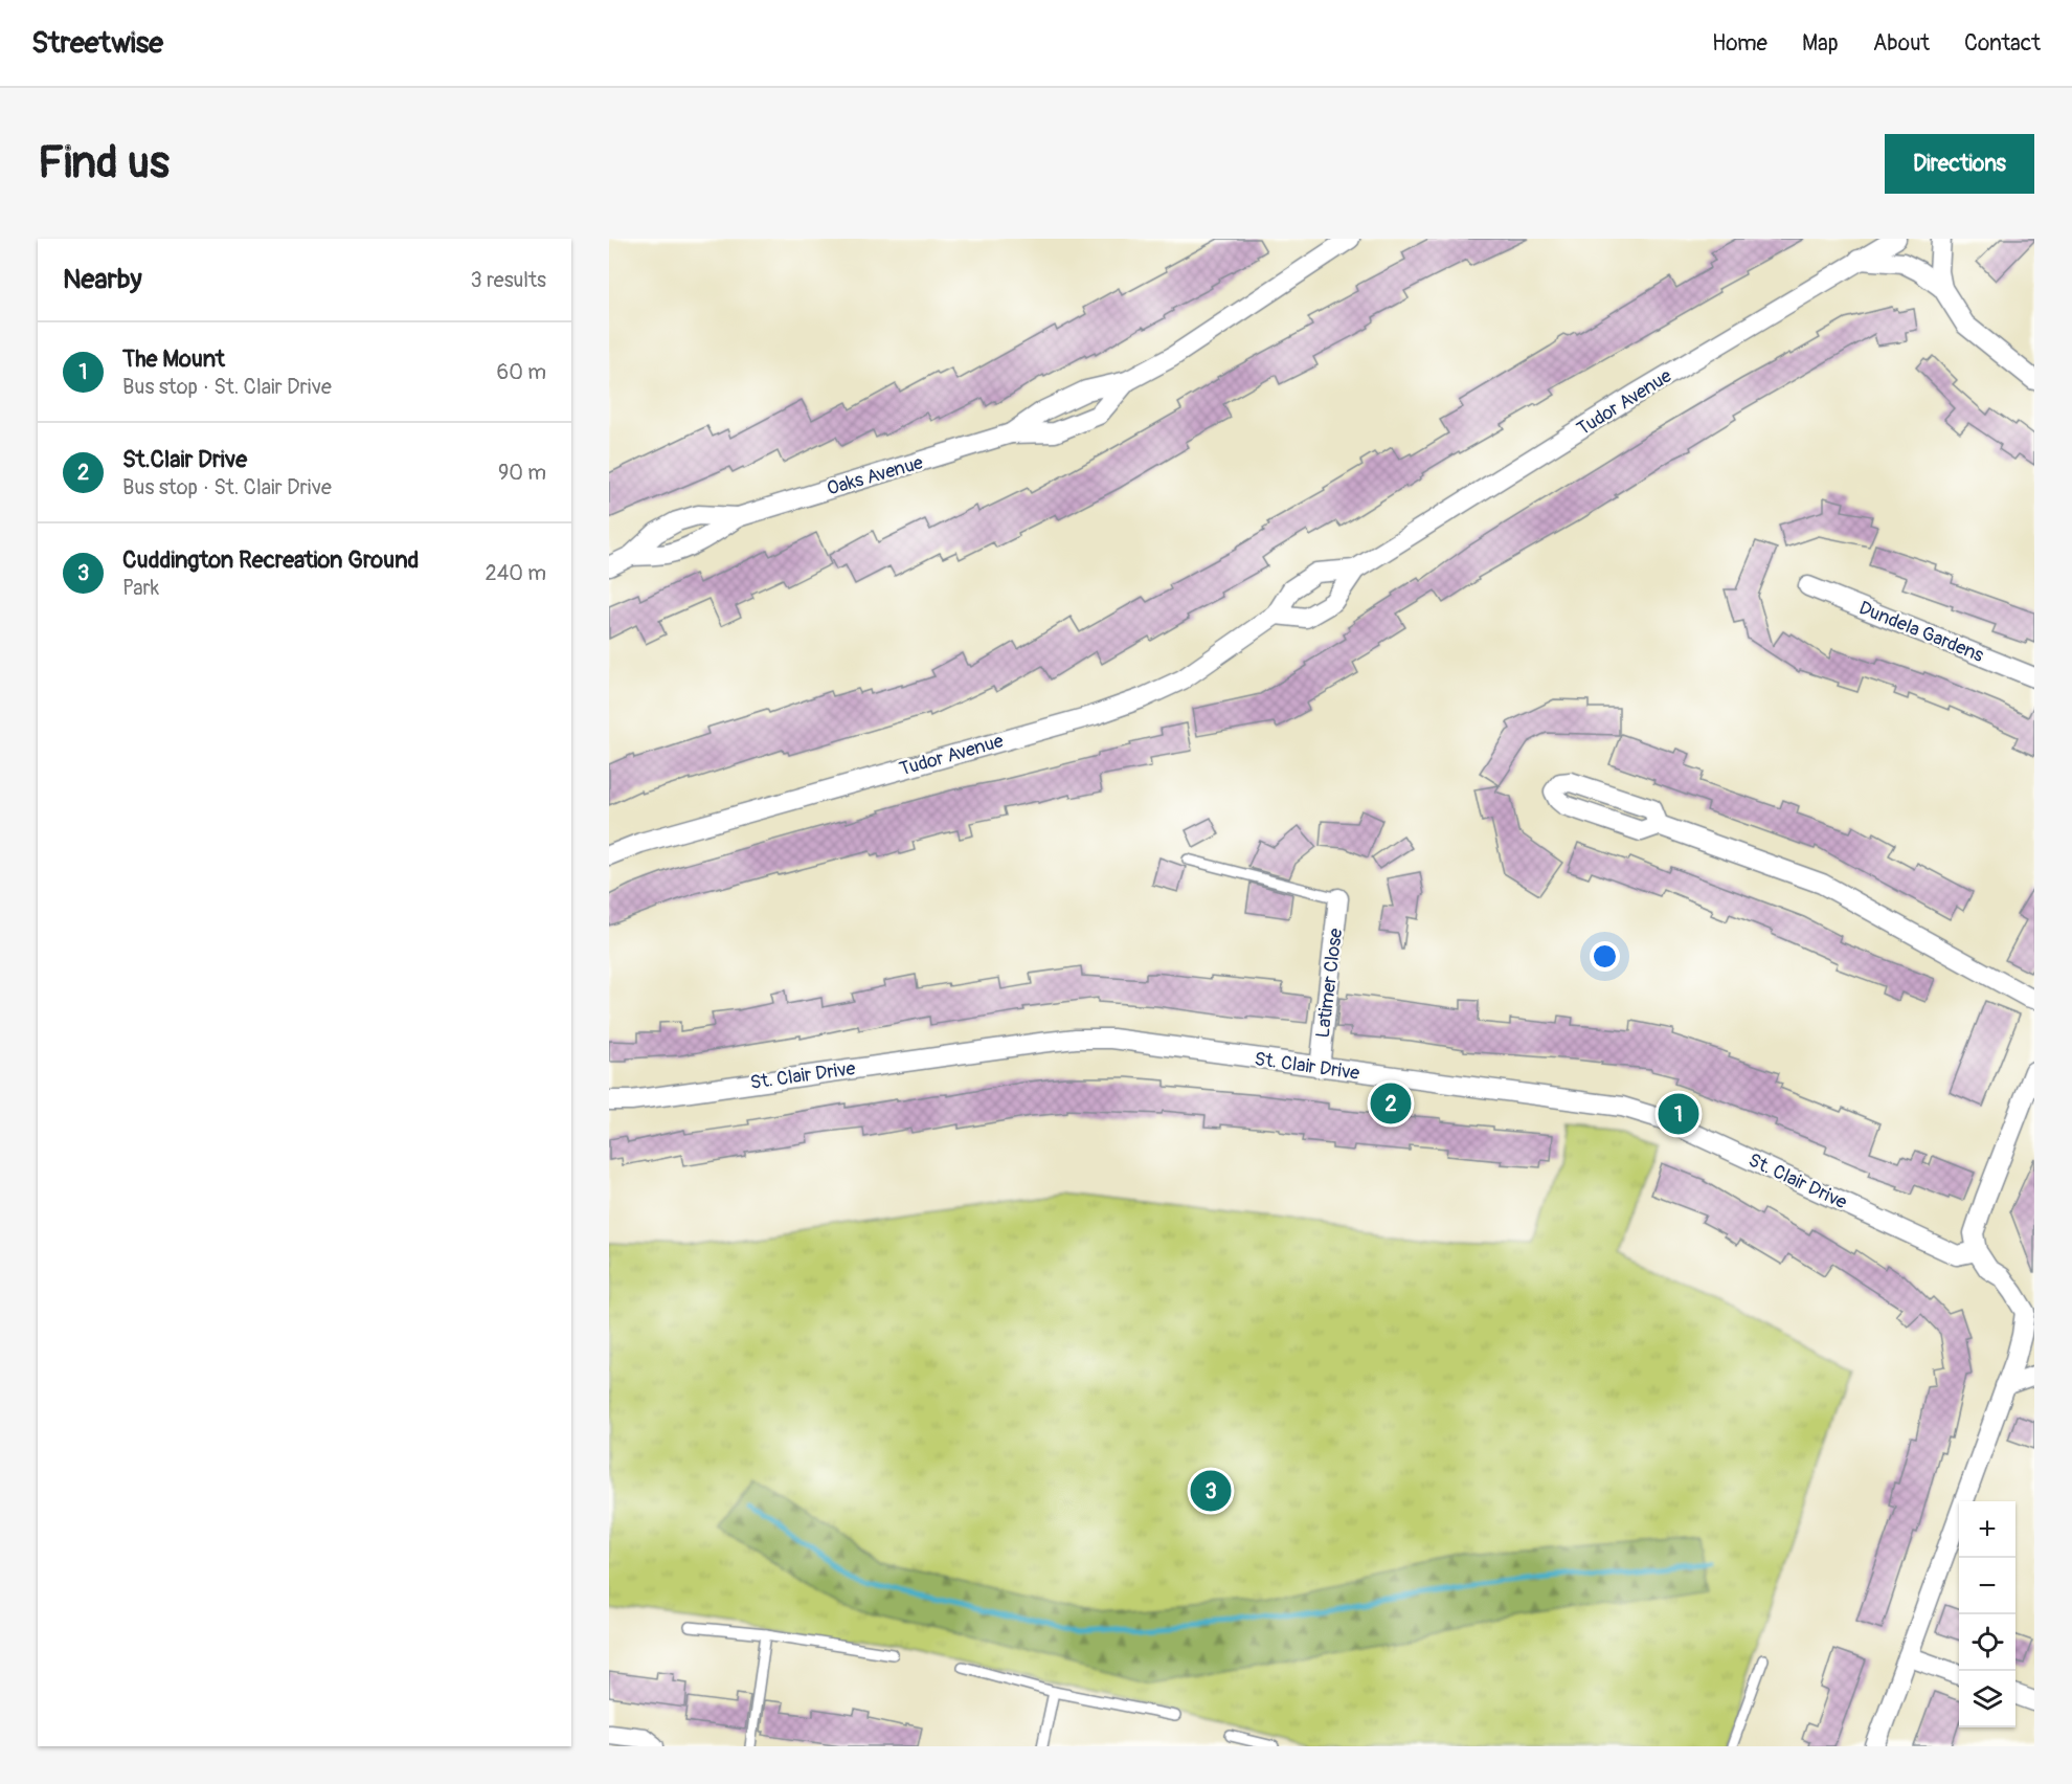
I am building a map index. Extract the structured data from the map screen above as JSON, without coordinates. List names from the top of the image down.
{
  "streets": {
    "street": [
      "Tudor Avenue",
      "Oaks Avenue",
      "Dundela Gardens",
      "Latimer Close",
      "St. Clair Drive"
    ]
  },
  "crossings": [
    ["Latimer Close", "St. Clair Drive"]
  ],
  "page": {
    "header": "Streetwise",
    "nav": [
      "Home",
      "Map",
      "About",
      "Contact"
    ],
    "buttons": "Directions",
    "title": "Find us",
    "heading": ["Nearby", "3 results"],
    "list": [
      {
        "mark": "1",
        "name": "The Mount",
        "note": "Bus stop · St. Clair Drive",
        "value": "60 m"
      },
      {
        "mark": "2",
        "name": "St.Clair Drive",
        "note": "Bus stop · St. Clair Drive",
        "value": "90 m"
      },
      {
        "mark": "3",
        "name": "Cuddington Recreation Ground",
        "note": "Park",
        "value": "240 m"
      }
    ],
    "pins": ["2", "1", "3"],
    "map_buttons": ["+", "−"]
  }
}
